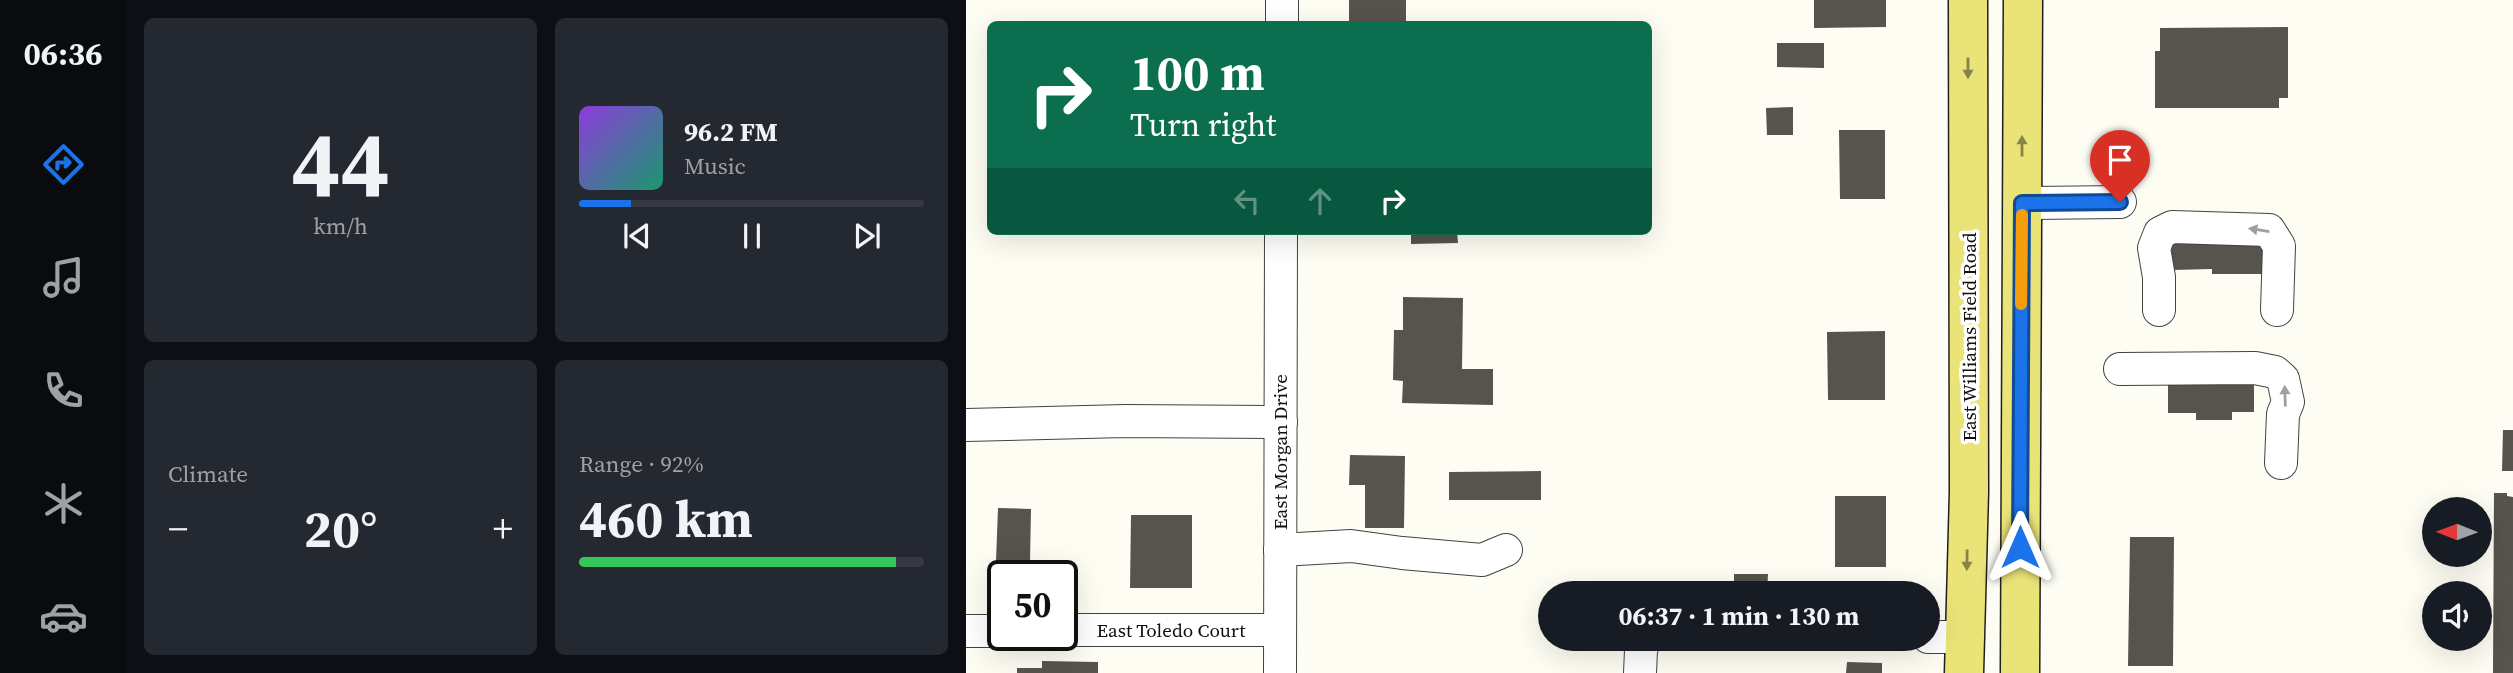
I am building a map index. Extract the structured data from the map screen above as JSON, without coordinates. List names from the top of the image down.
{
  "streets": {
    "main road": ["East Williams Field Road"],
    "street": ["East Morgan Drive", "East Toledo Court"]
  },
  "crossings": [
    ["East Morgan Drive", "East Toledo Court"]
  ],
  "north": "left",
  "page": {
    "tabs": "06:36",
    "tile": [
      ["44", "km/h"],
      "Climate",
      ["Range · 92%", "460 km"]
    ],
    "turn": ["100 m", "Turn right"],
    "song": ["96.2 FM", "Music"],
    "heat": ["−", "20°", "+"],
    "limit": "50",
    "trip": "06:37 · 1 min · 130 m"
  }
}
